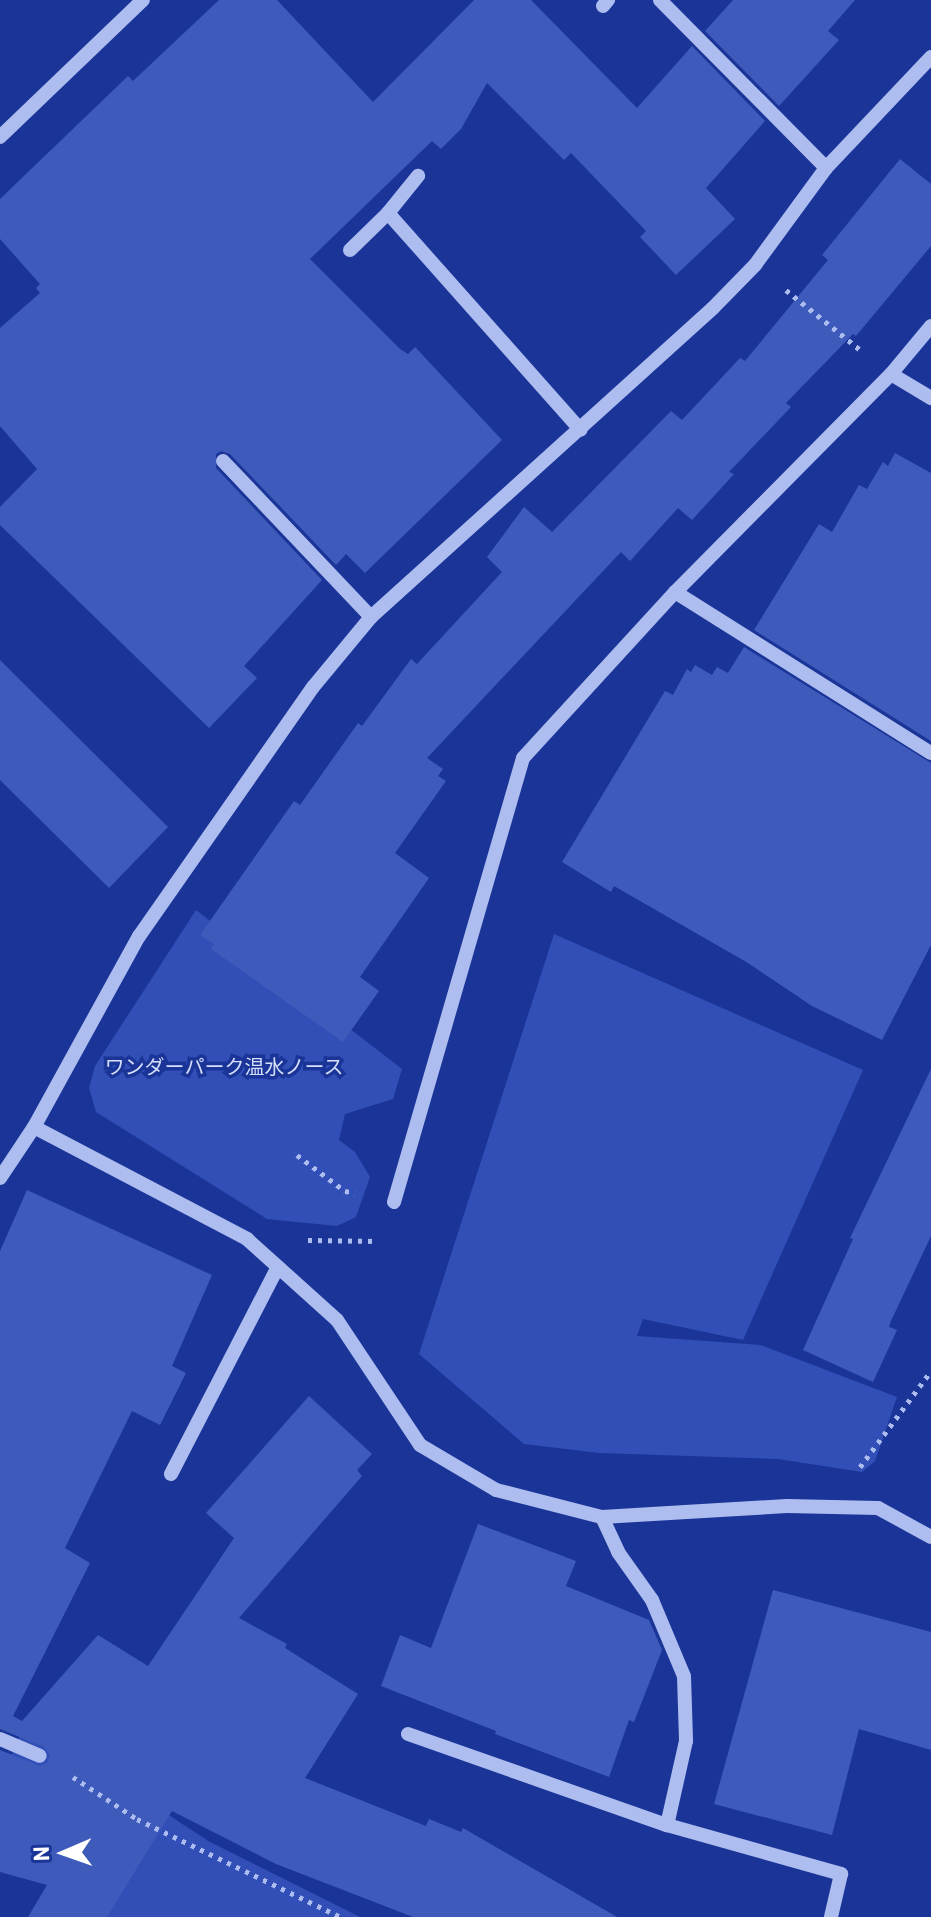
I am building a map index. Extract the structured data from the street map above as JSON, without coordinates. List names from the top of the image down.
{
  "parks": ["ワンダーパーク温水ノース"],
  "north": "left"
}
